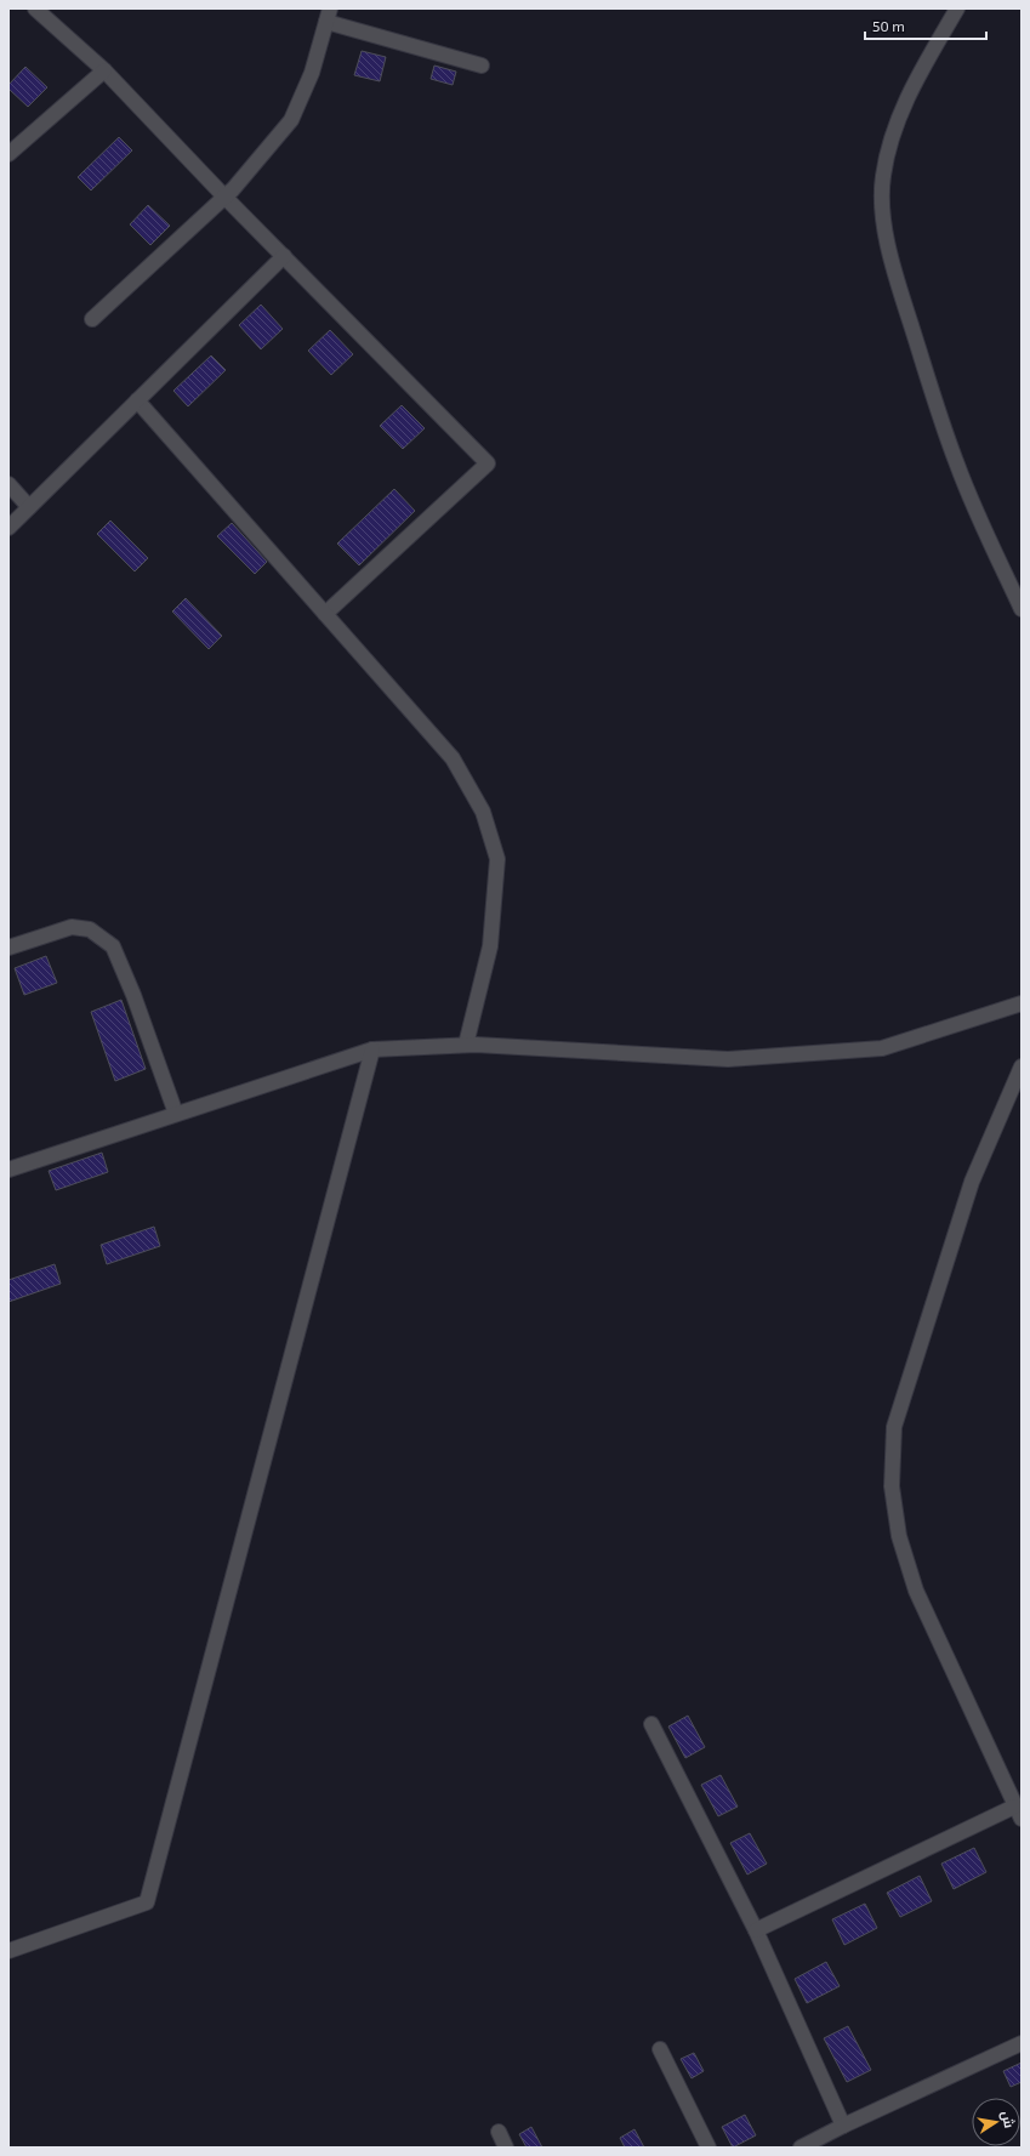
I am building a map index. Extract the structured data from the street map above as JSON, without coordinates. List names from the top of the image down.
{
  "scale_bar": "50 m",
  "north": "right"
}
